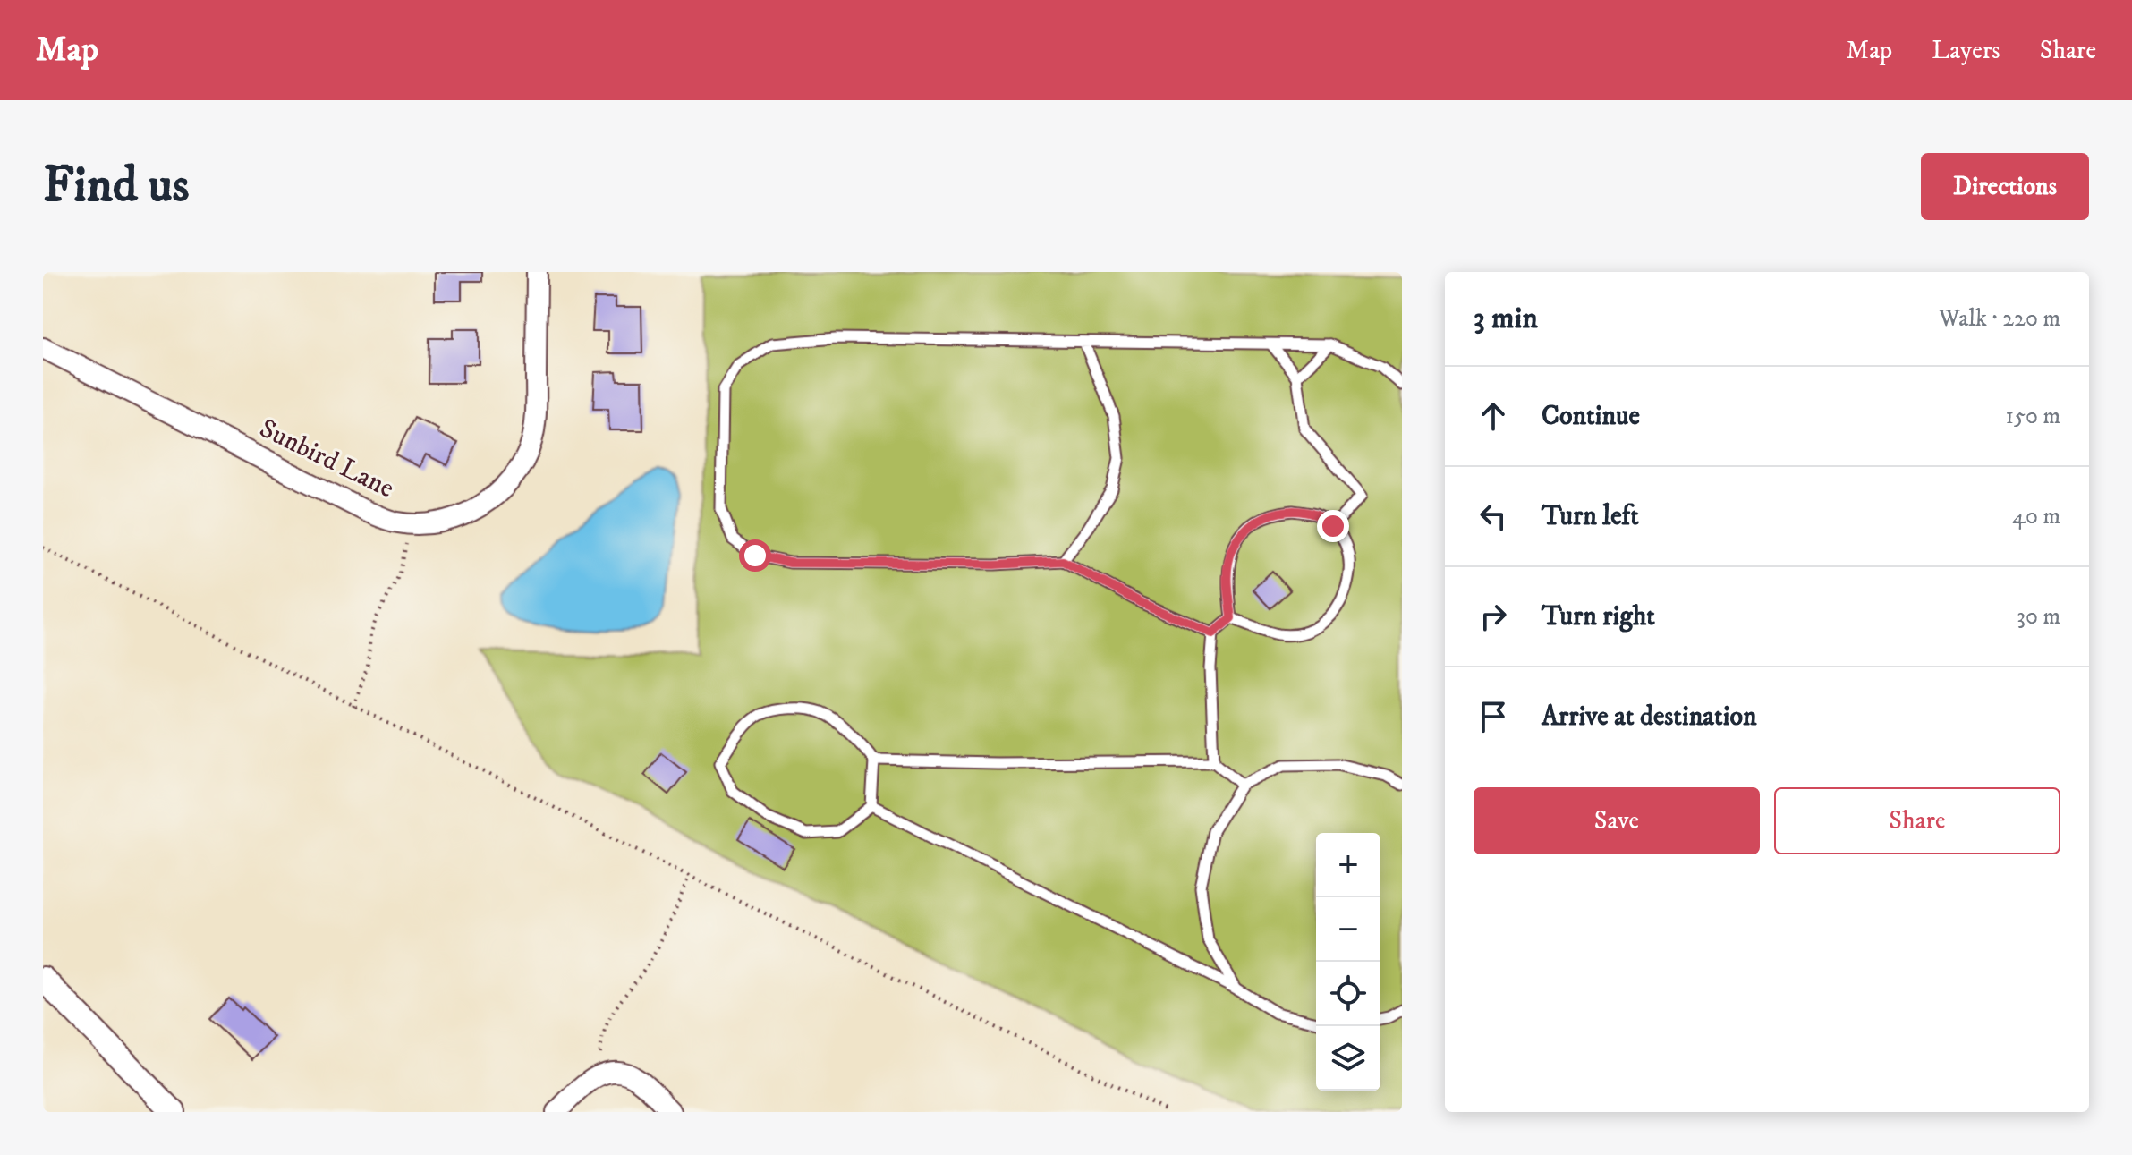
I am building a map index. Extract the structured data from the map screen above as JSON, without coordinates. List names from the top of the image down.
{
  "streets": {
    "street": ["Sunbird Lane"]
  },
  "page": {
    "header": "Map",
    "nav": ["Map", "Layers", "Share"],
    "buttons": [
      "Directions",
      ["Save", "Share"]
    ],
    "title": "Find us",
    "heading": ["3 min", "Walk · 220 m"],
    "list": [
      ["Continue", "150 m"],
      ["Turn left", "40 m"],
      ["Turn right", "30 m"],
      "Arrive at destination"
    ],
    "map_buttons": ["+", "−"]
  }
}
